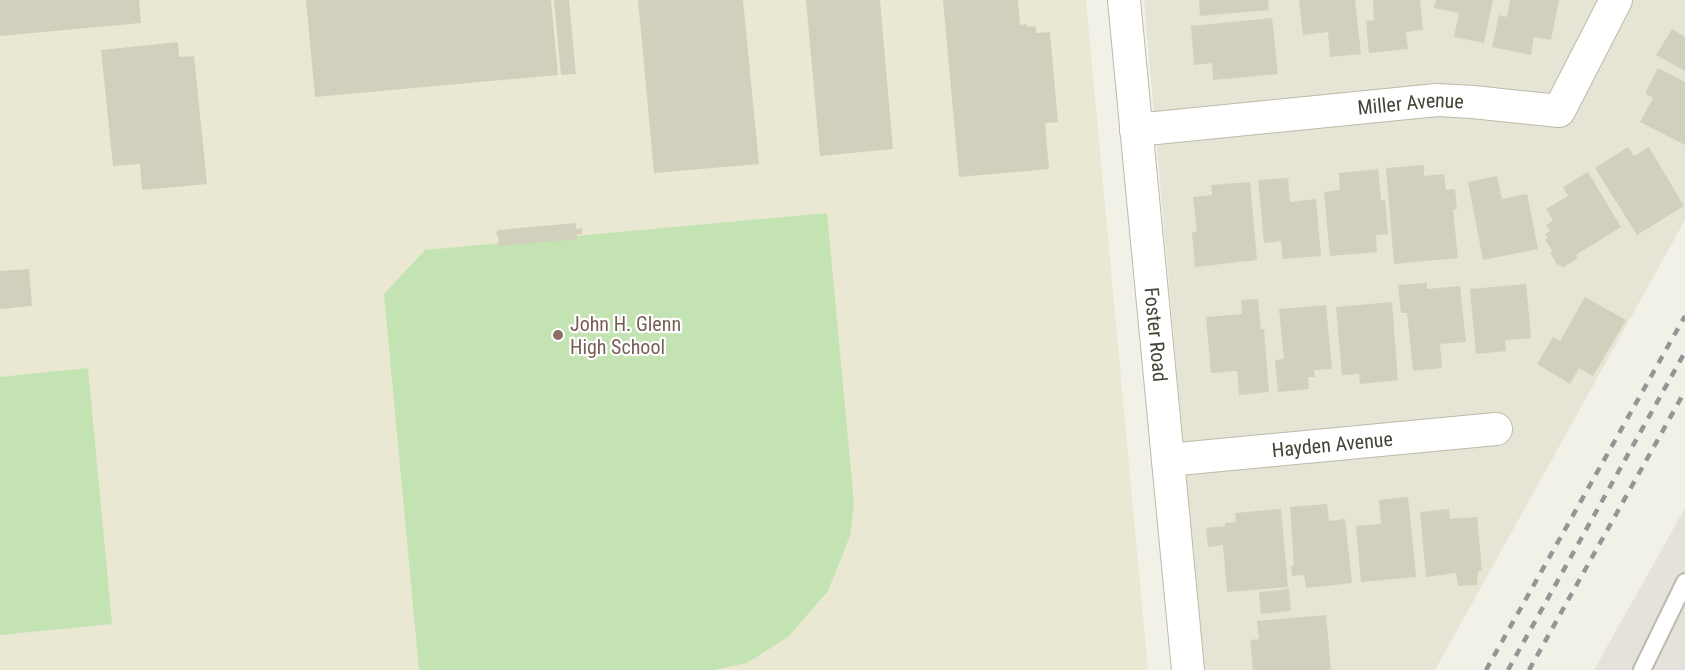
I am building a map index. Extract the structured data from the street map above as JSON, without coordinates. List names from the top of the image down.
{
  "streets": {
    "street": ["Miller Avenue", "Foster Road", "Hayden Avenue"]
  },
  "crossings": [
    ["Miller Avenue", "Foster Road"],
    ["Foster Road", "Hayden Avenue"]
  ],
  "places": ["John H. Glenn High School"]
}
